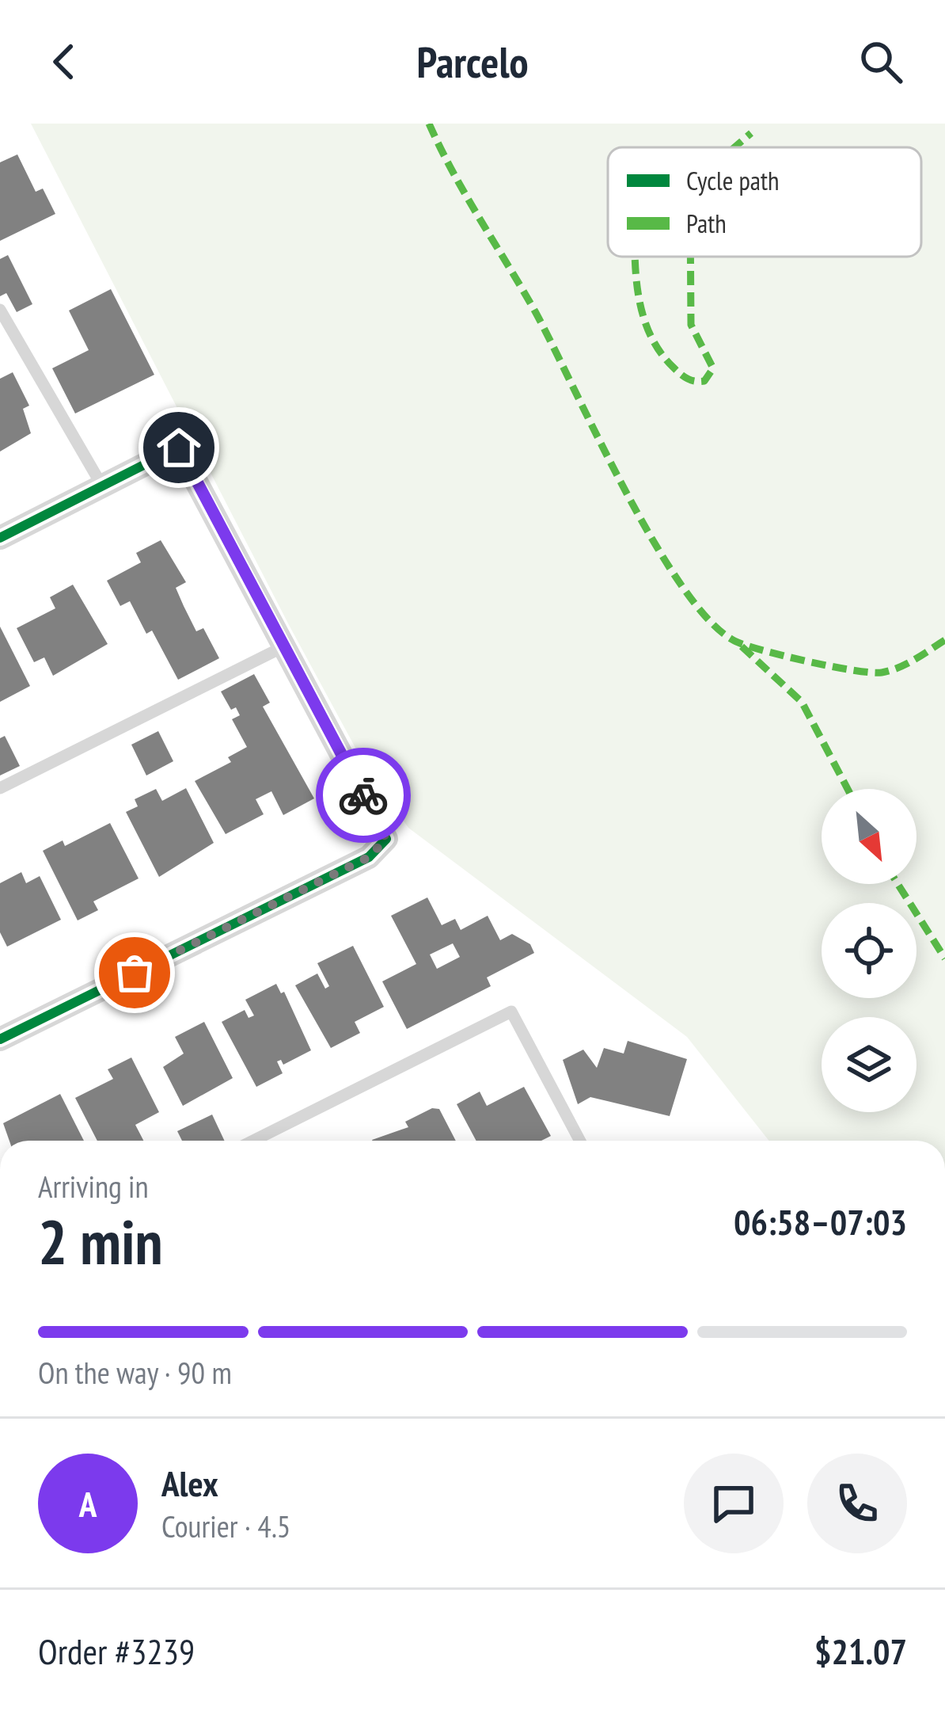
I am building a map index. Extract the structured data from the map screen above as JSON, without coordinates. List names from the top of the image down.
{
  "legend": ["Cycle path", "Path"],
  "north": "bottom right",
  "page": {
    "header": "Parcelo",
    "heading": ["2 min", "Arriving in", "06:58–07:03"],
    "panel": [
      "Alex",
      "Courier · 4.5",
      "Order #3239",
      "$21.07"
    ],
    "bar": "On the way · 90 m",
    "round": "A"
  }
}
